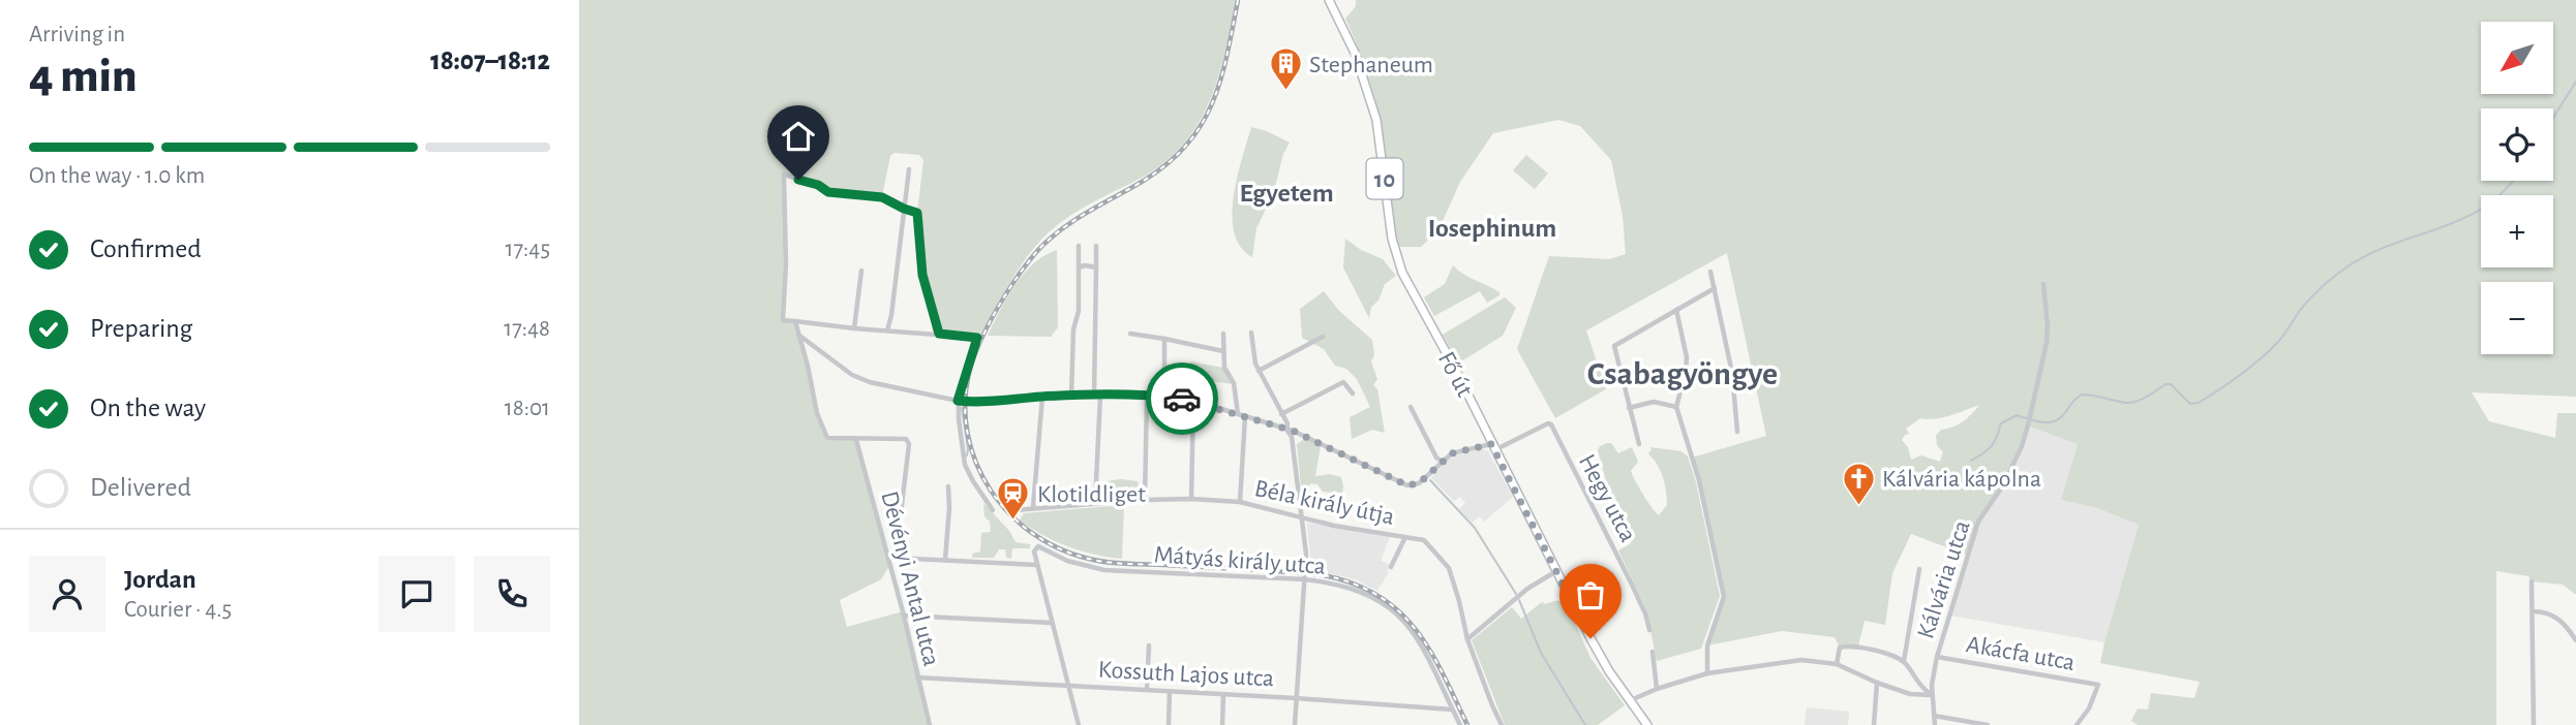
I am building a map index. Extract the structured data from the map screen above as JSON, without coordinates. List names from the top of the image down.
{
  "streets": {
    "main road": ["10", "Fő út"],
    "street": [
      "Hegy utca",
      "Béla király útja",
      "Mátyás király utca",
      "Dévényi Antal utca",
      "Kálvária utca",
      "Akácfa utca",
      "Kossuth Lajos utca"
    ]
  },
  "crossings": [
    ["Fő út", "Hegy utca"],
    ["Mátyás király utca", "Kossuth Lajos utca"],
    ["Dévényi Antal utca", "Kossuth Lajos utca"],
    ["Kálvária utca", "Akácfa utca"]
  ],
  "districts": ["Egyetem", "Iosephinum", "Csabagyöngye"],
  "places": {
    "building": ["Stephaneum"],
    "church": ["Kálvária kápolna"],
    "station": ["Klotildliget"]
  },
  "north": "bottom left",
  "page": {
    "heading": ["4 min", "Arriving in", "18:07–18:12"],
    "panel": ["Jordan", "Courier · 4.5"],
    "map_buttons": ["+", "−"],
    "bar": "On the way · 1.0 km",
    "list": [
      ["Confirmed", "17:45"],
      ["Preparing", "17:48"],
      ["On the way", "18:01"],
      "Delivered"
    ]
  }
}
